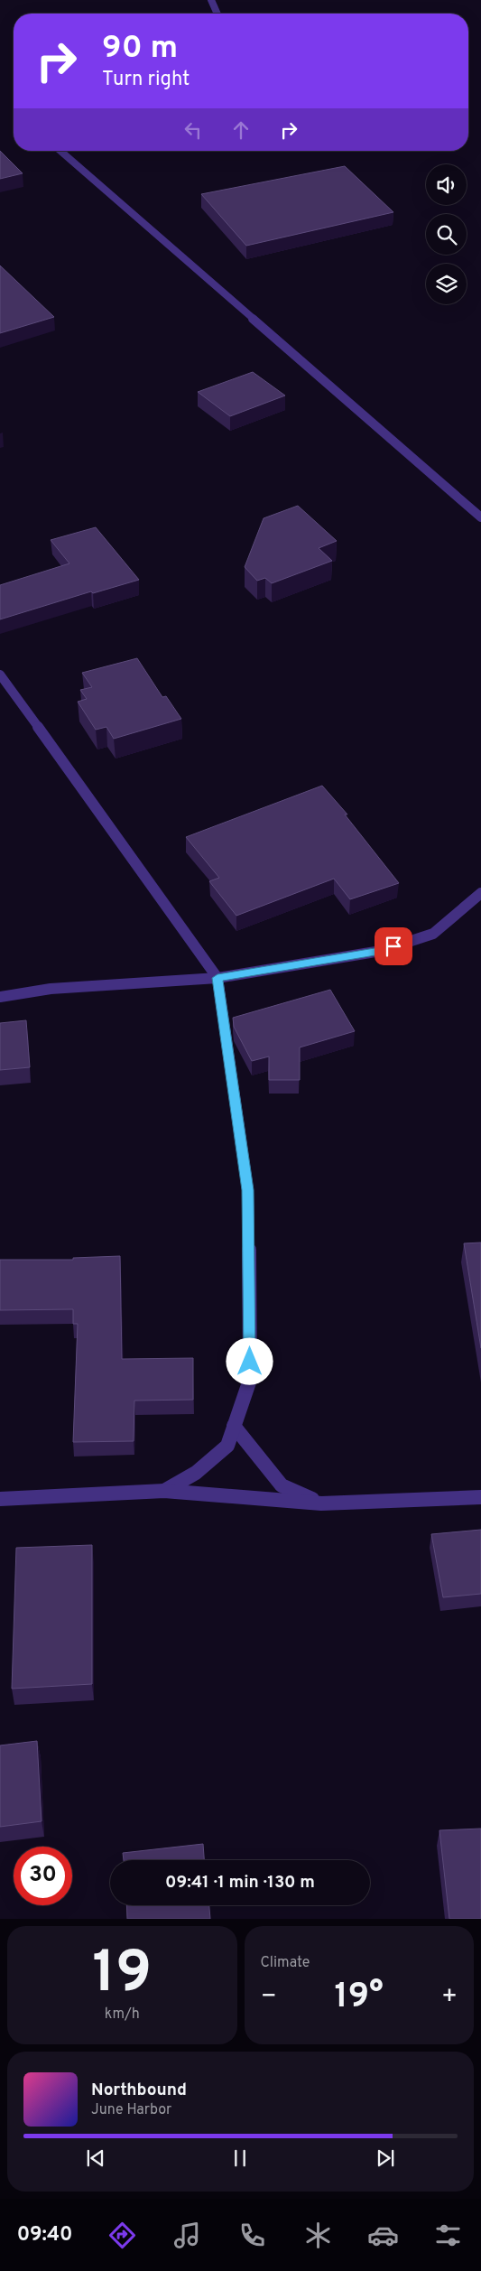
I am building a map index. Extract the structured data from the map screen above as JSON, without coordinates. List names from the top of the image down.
{
  "page": {
    "turn": ["90 m", "Turn right"],
    "limit": "30",
    "trip": "09:41 · 1 min · 130 m",
    "tile": [
      ["19", "km/h"],
      "Climate"
    ],
    "heat": ["−", "19°", "+"],
    "song": ["Northbound", "June Harbor"],
    "tabs": "09:40"
  }
}
